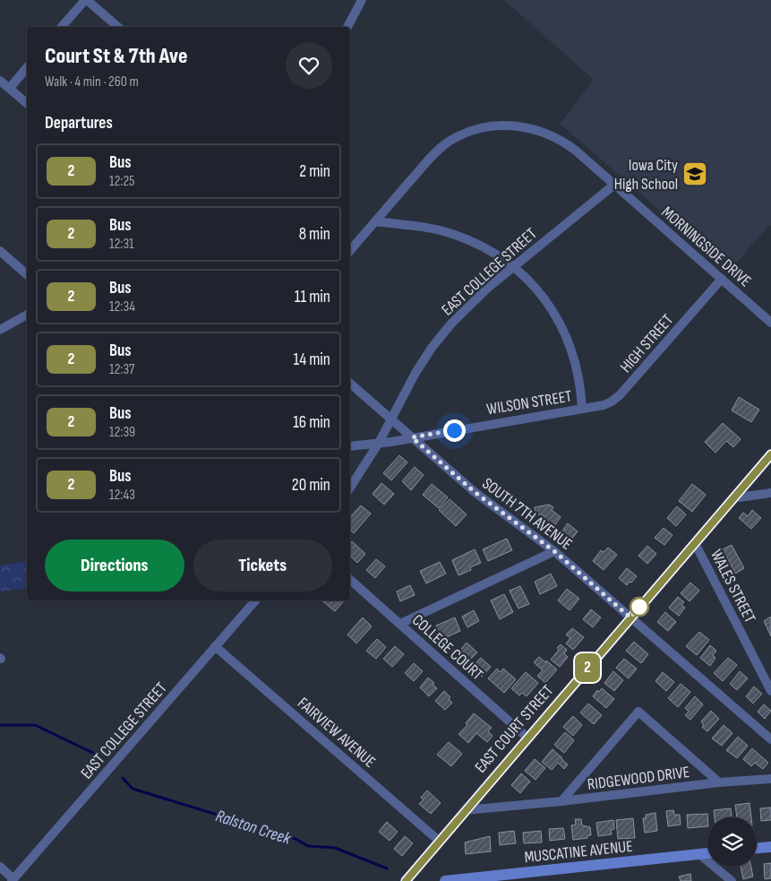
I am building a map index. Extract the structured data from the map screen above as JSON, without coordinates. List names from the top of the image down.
{
  "streets": {
    "main road": ["MUSCATINE AVENUE"],
    "street": [
      "MORNINGSIDE DRIVE",
      "EAST COLLEGE STREET",
      "HIGH STREET",
      "WILSON STREET",
      "SOUTH 7TH AVENUE",
      "WALES STREET",
      "COLLEGE COURT",
      "EAST COURT STREET",
      "FAIRVIEW AVENUE",
      "RIDGEWOOD DRIVE"
    ]
  },
  "crossings": [
    ["MORNINGSIDE DRIVE", "EAST COLLEGE STREET"],
    ["MORNINGSIDE DRIVE", "HIGH STREET"],
    ["EAST COLLEGE STREET", "WILSON STREET"],
    ["EAST COLLEGE STREET", "SOUTH 7TH AVENUE"],
    ["EAST COLLEGE STREET", "FAIRVIEW AVENUE"],
    ["HIGH STREET", "WILSON STREET"],
    ["WILSON STREET", "SOUTH 7TH AVENUE"],
    ["SOUTH 7TH AVENUE", "EAST COURT STREET"],
    ["WALES STREET", "EAST COURT STREET"],
    ["COLLEGE COURT", "EAST COURT STREET"],
    ["EAST COURT STREET", "FAIRVIEW AVENUE"],
    ["EAST COURT STREET", "RIDGEWOOD DRIVE"]
  ],
  "water": ["Ralston Creek"],
  "places": {
    "school or university": ["Iowa City High School"]
  },
  "lines": ["bus line 2"],
  "page": {
    "on_map": "2",
    "heading": [
      ["Court St & 7th Ave", "Walk · 4 min · 260 m"],
      "Departures"
    ],
    "list": [
      {
        "mark": "2",
        "name": "Bus",
        "note": "12:25",
        "value": "2 min"
      },
      {
        "mark": "2",
        "name": "Bus",
        "note": "12:31",
        "value": "8 min"
      },
      {
        "mark": "2",
        "name": "Bus",
        "note": "12:34",
        "value": "11 min"
      },
      {
        "mark": "2",
        "name": "Bus",
        "note": "12:37",
        "value": "14 min"
      },
      {
        "mark": "2",
        "name": "Bus",
        "note": "12:39",
        "value": "16 min"
      },
      {
        "mark": "2",
        "name": "Bus",
        "note": "12:43",
        "value": "20 min"
      }
    ],
    "buttons": ["Directions", "Tickets"]
  }
}
